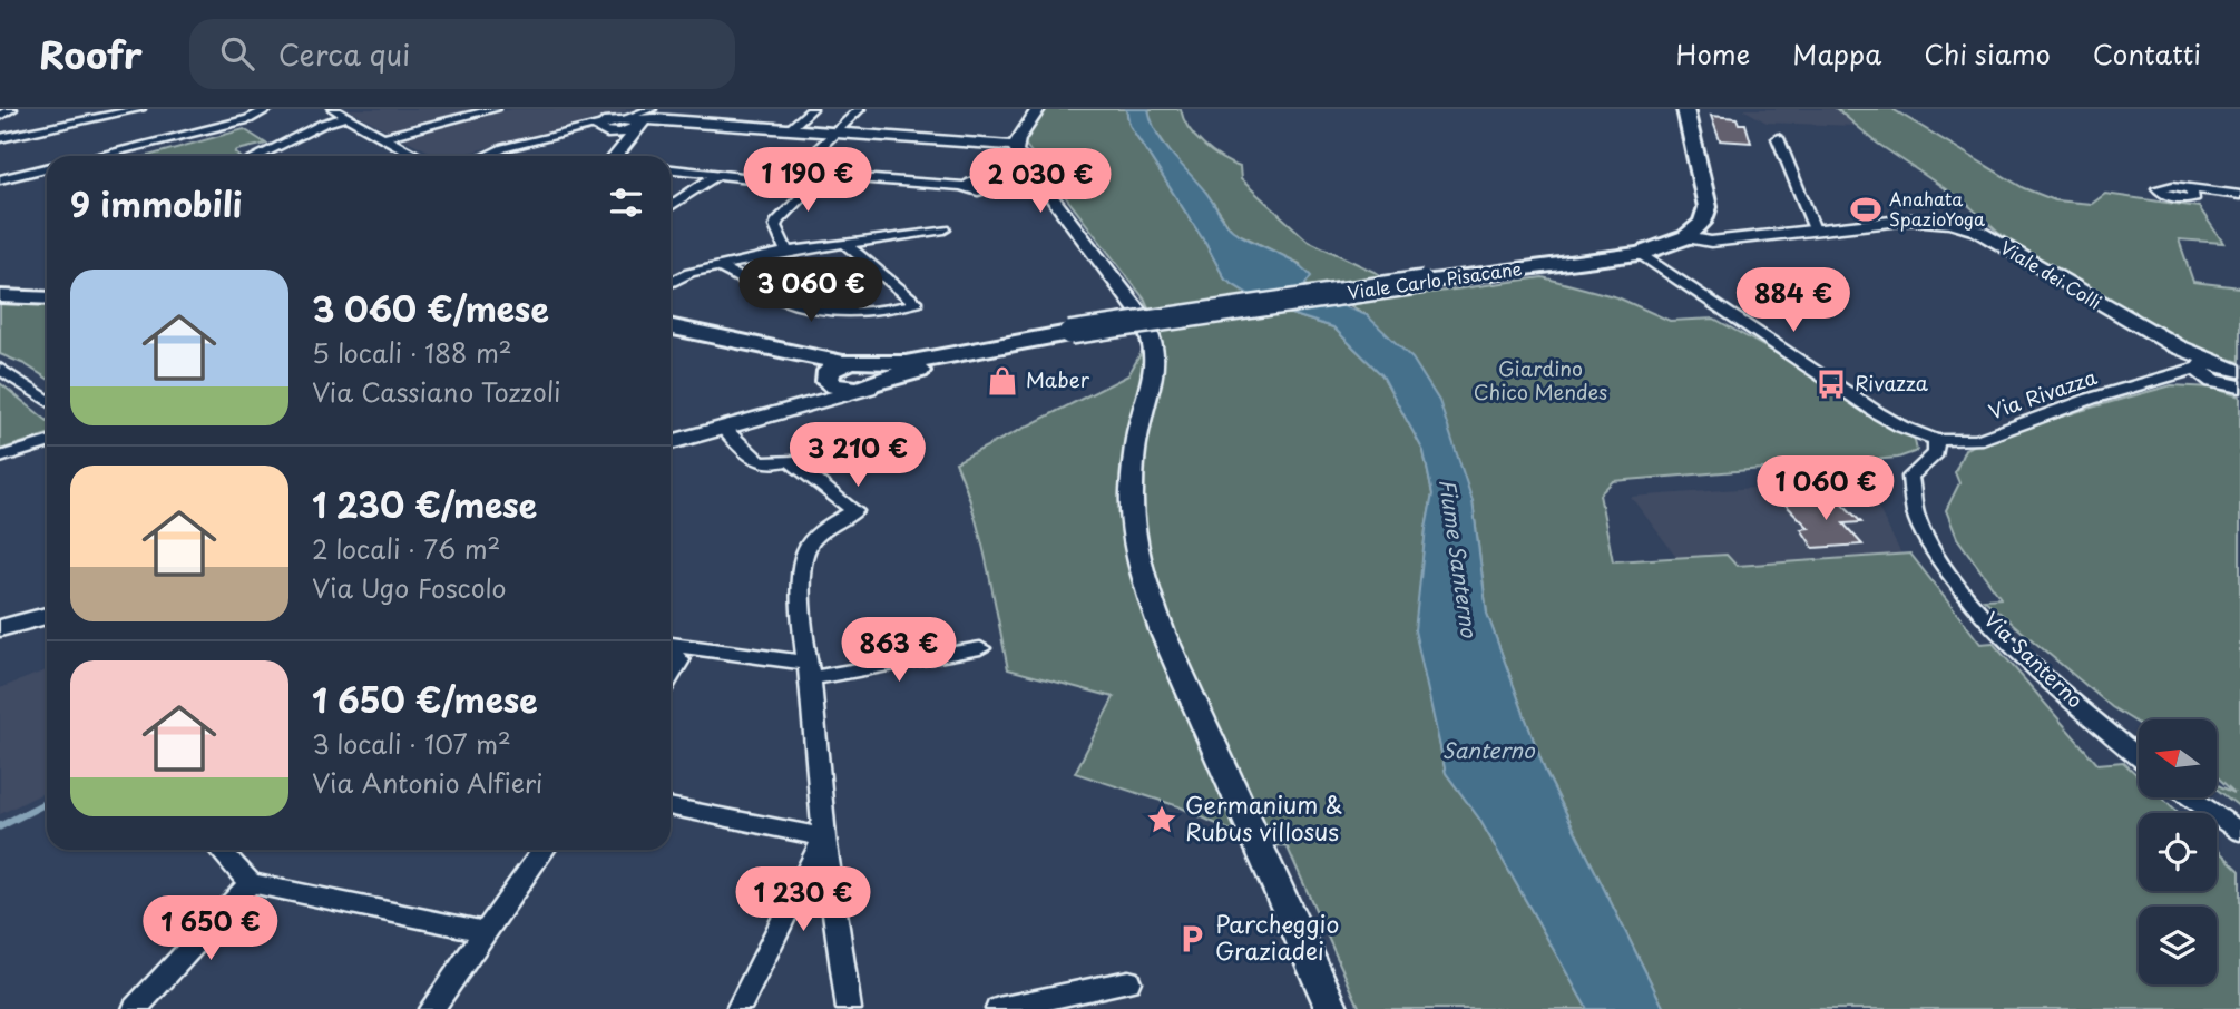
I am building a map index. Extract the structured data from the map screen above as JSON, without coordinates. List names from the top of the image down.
{
  "streets": {
    "main road": ["Viale Carlo Pisacane"],
    "street": ["Viale dei Colli", "Via Rivazza", "Via Santerno"]
  },
  "crossings": [
    ["Viale dei Colli", "Viale Carlo Pisacane"],
    ["Viale dei Colli", "Via Rivazza"],
    ["Via Rivazza", "Via Santerno"]
  ],
  "water": ["Fiume Santerno", "Santerno"],
  "parks": ["Giardino Chico Mendes"],
  "places": {
    "sports": ["Anahata SpazioYoga"],
    "shop": ["Maber"],
    "bus stop": ["Rivazza"],
    "place": ["Germanium & Rubus villosus"],
    "parking": ["Parcheggio Graziadei"]
  },
  "north": "left",
  "page": {
    "header": "Roofr",
    "search": "Cerca qui",
    "nav": [
      "Home",
      "Mappa",
      "Chi siamo",
      "Contatti"
    ],
    "price": [
      "1 190 €",
      "2 030 €",
      "3 060 €",
      "884 €",
      "3 210 €",
      "1 060 €",
      "863 €",
      "1 230 €",
      "1 650 €"
    ],
    "heading": "9 immobili",
    "list": [
      {
        "name": "3 060 €/mese",
        "note": "5 locali · 188 m² · Via Cassiano Tozzoli"
      },
      {
        "name": "1 230 €/mese",
        "note": "2 locali · 76 m² · Via Ugo Foscolo"
      },
      {
        "name": "1 650 €/mese",
        "note": "3 locali · 107 m² · Via Antonio Alfieri"
      }
    ]
  }
}
